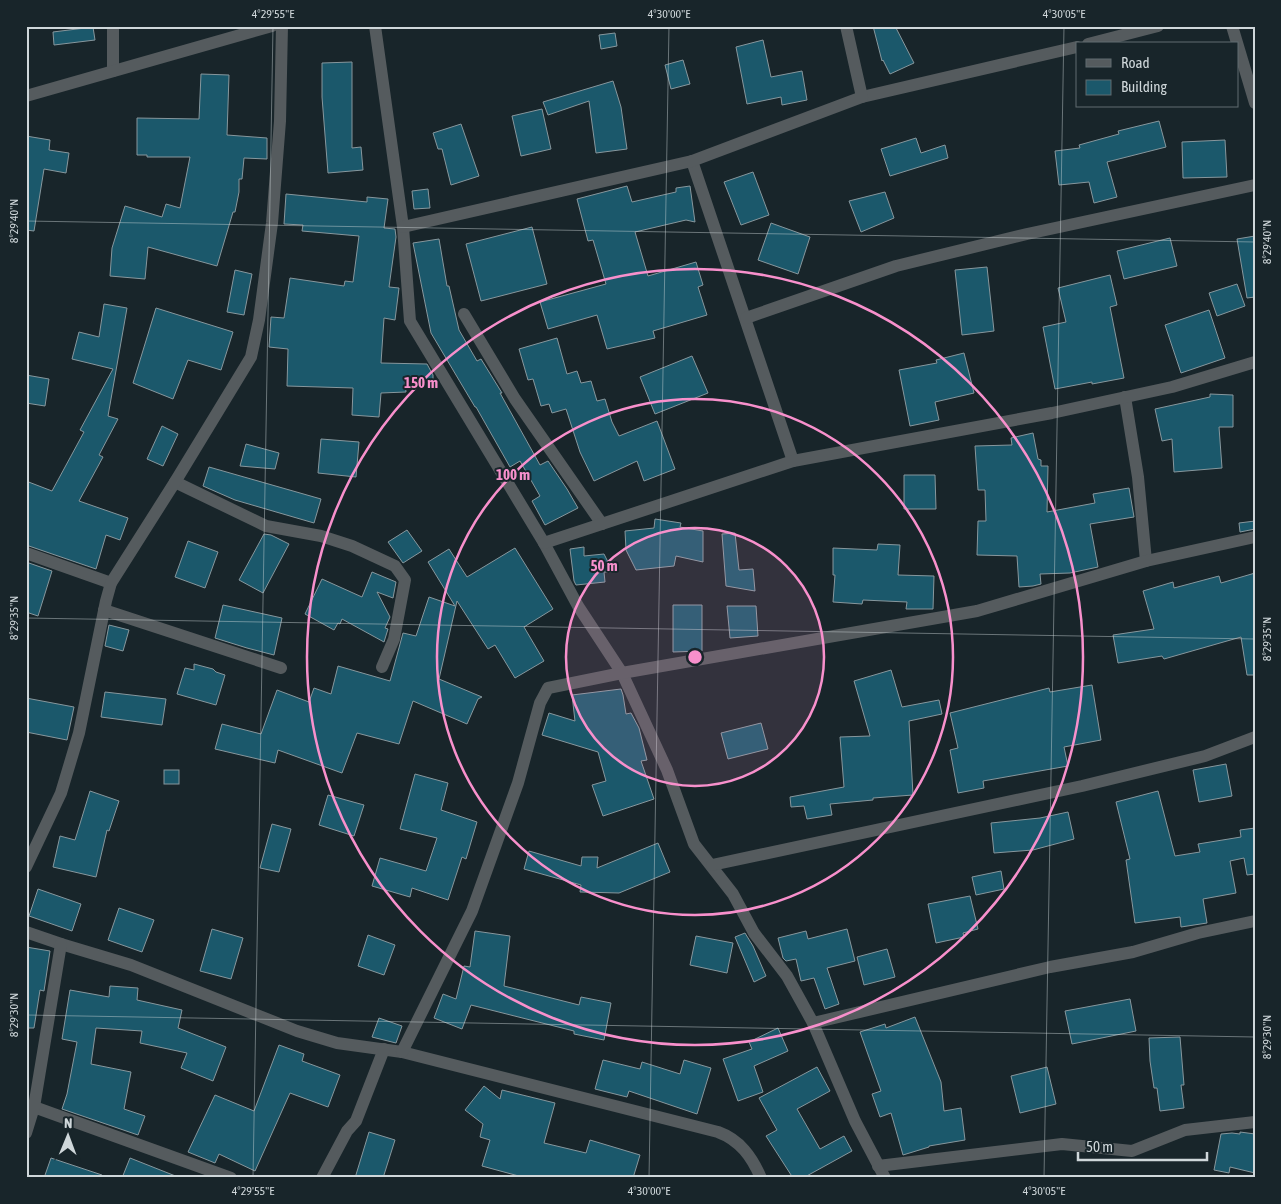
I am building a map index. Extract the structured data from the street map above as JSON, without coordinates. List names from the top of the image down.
{
  "legend": ["Road", "Building"],
  "scale_bar": "50 m",
  "north": "top",
  "coordinates": [
    "4°29'55\"E",
    "4°30'00\"E",
    "4°30'05\"E",
    "8°29'40\"N",
    "8°29'35\"N",
    "8°29'30\"N"
  ],
  "rings": ["150 m", "100 m", "50 m"]
}
